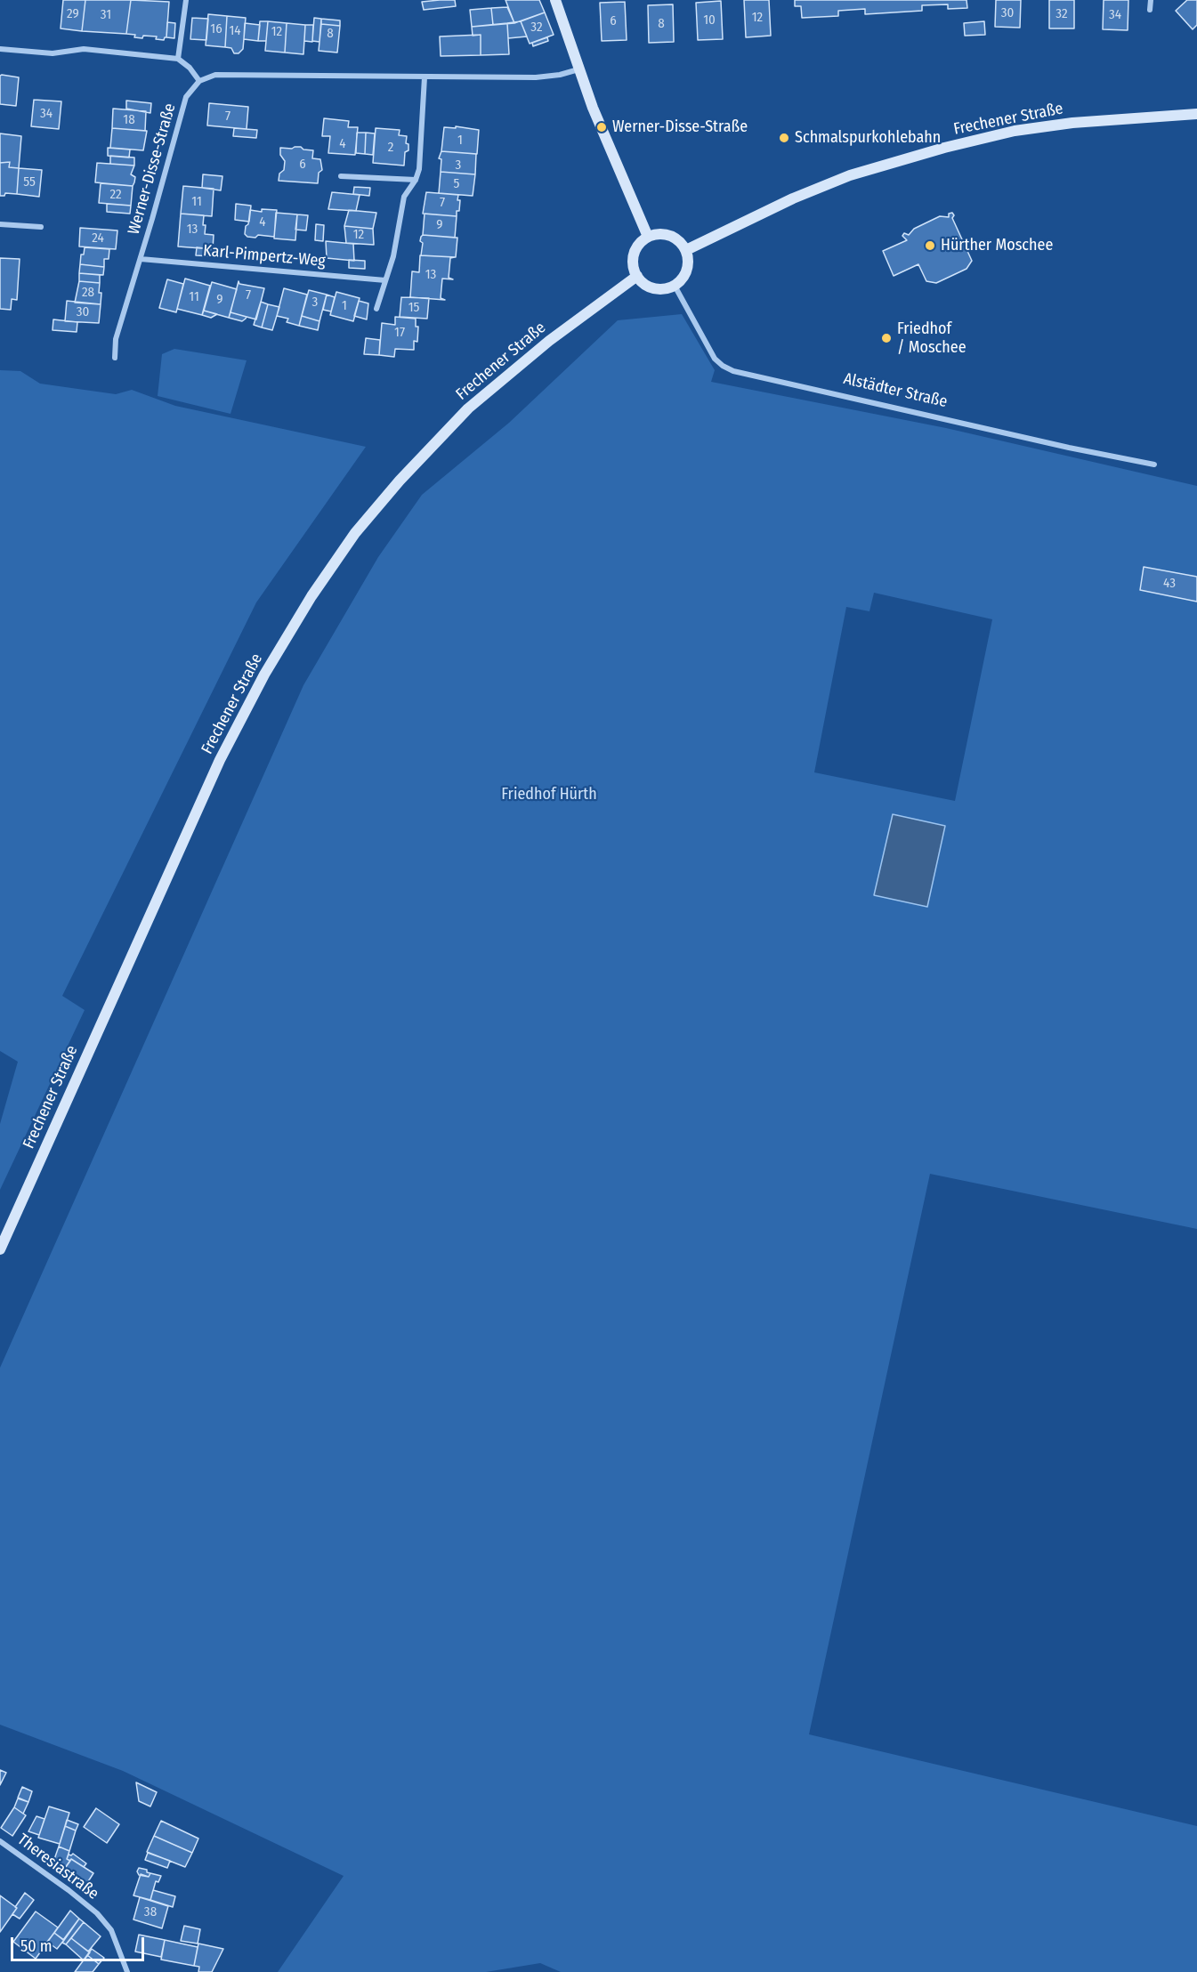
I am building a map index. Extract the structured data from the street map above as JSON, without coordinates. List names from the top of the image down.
{
  "streets": {
    "main road": ["Frechener Straße"],
    "street": [
      "Werner-Disse-Straße",
      "Karl-Pimpertz-Weg",
      "Alstädter Straße",
      "Theresiastraße"
    ]
  },
  "crossings": [
    ["Frechener Straße", "Alstädter Straße"],
    ["Werner-Disse-Straße", "Karl-Pimpertz-Weg"]
  ],
  "parks": ["Friedhof Hürth"],
  "places": [
    "Werner-Disse-Straße",
    "Schmalspurkohlebahn",
    "Hürther Moschee",
    "Friedhof / Moschee"
  ],
  "house_numbers": [
    "30",
    "29",
    "32",
    "31",
    "34",
    "12",
    "10",
    "6",
    "8",
    "32",
    "16",
    "14",
    "12",
    "8",
    "34",
    "7",
    "18",
    "1",
    "4",
    "2",
    "6",
    "3",
    "55",
    "5",
    "22",
    "11",
    "7",
    "4",
    "9",
    "13",
    "12",
    "24",
    "13",
    "28",
    "7",
    "11",
    "9",
    "3",
    "1",
    "15",
    "30",
    "17",
    "43",
    "38"
  ],
  "scale_bar": "50 m"
}
